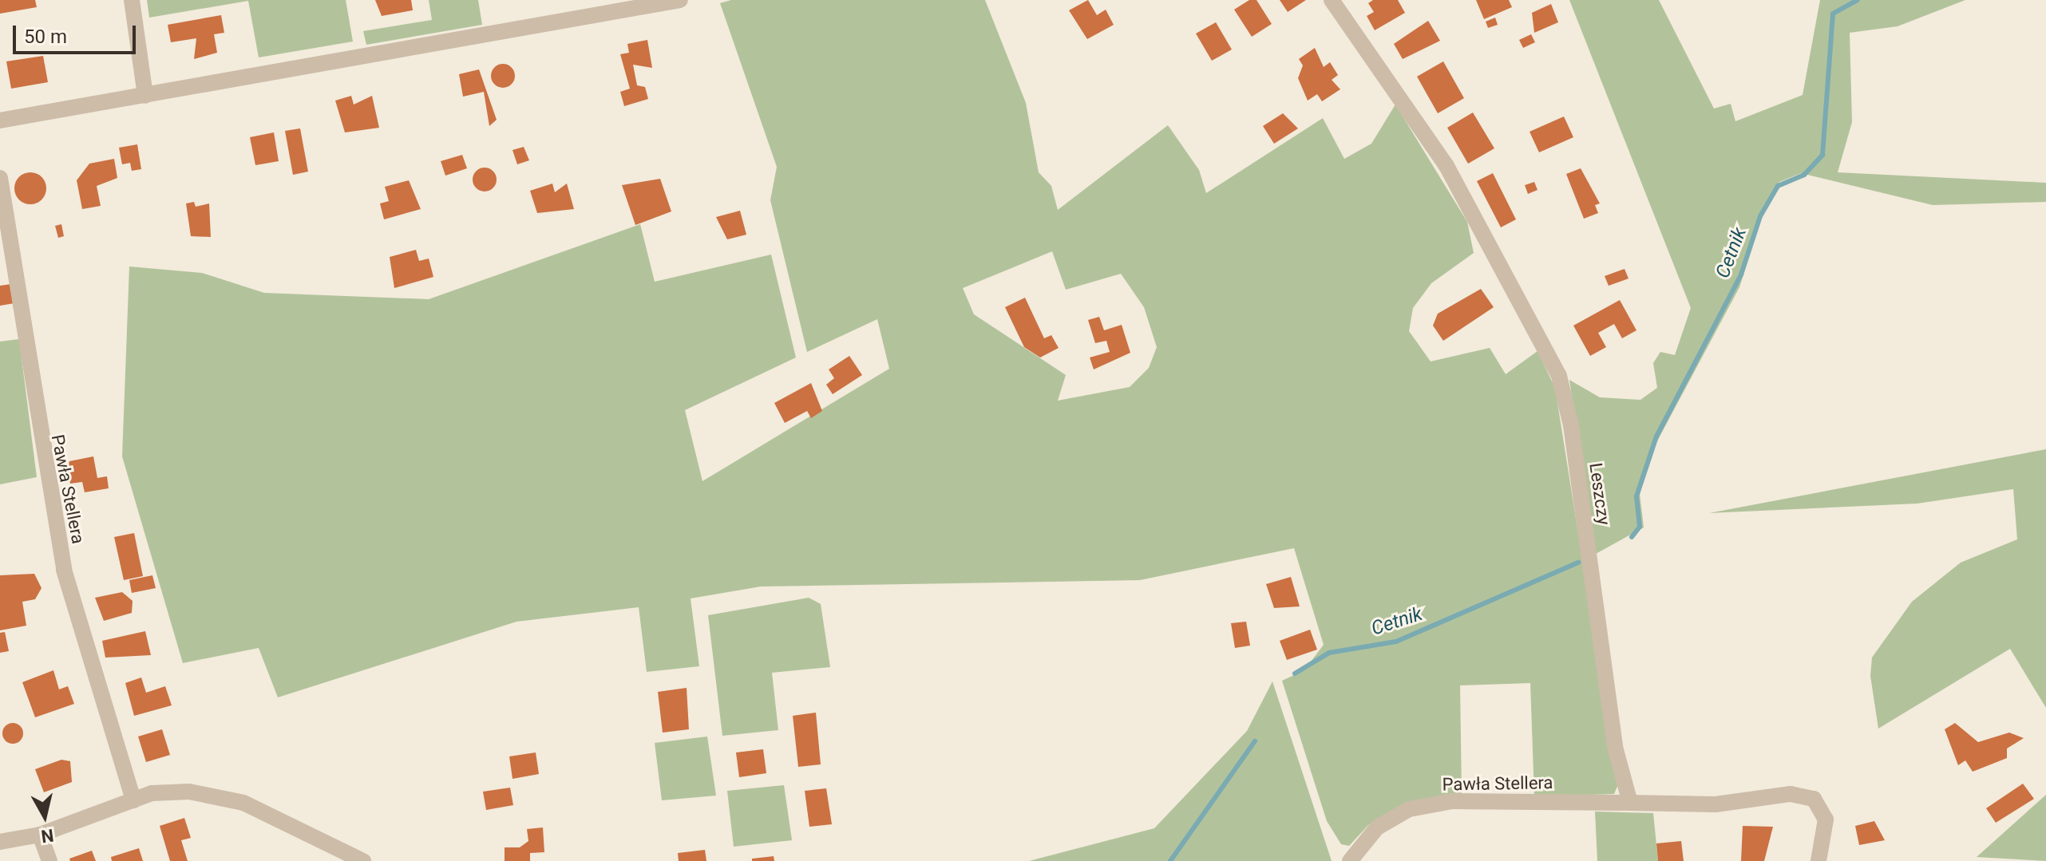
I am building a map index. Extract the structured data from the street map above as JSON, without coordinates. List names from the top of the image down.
{
  "streets": {
    "street": ["Pawła Stellera", "Leszczy"]
  },
  "crossings": [
    ["Pawła Stellera", "Leszczy"]
  ],
  "water": ["Cetnik"],
  "scale_bar": "50 m",
  "north": "bottom"
}
